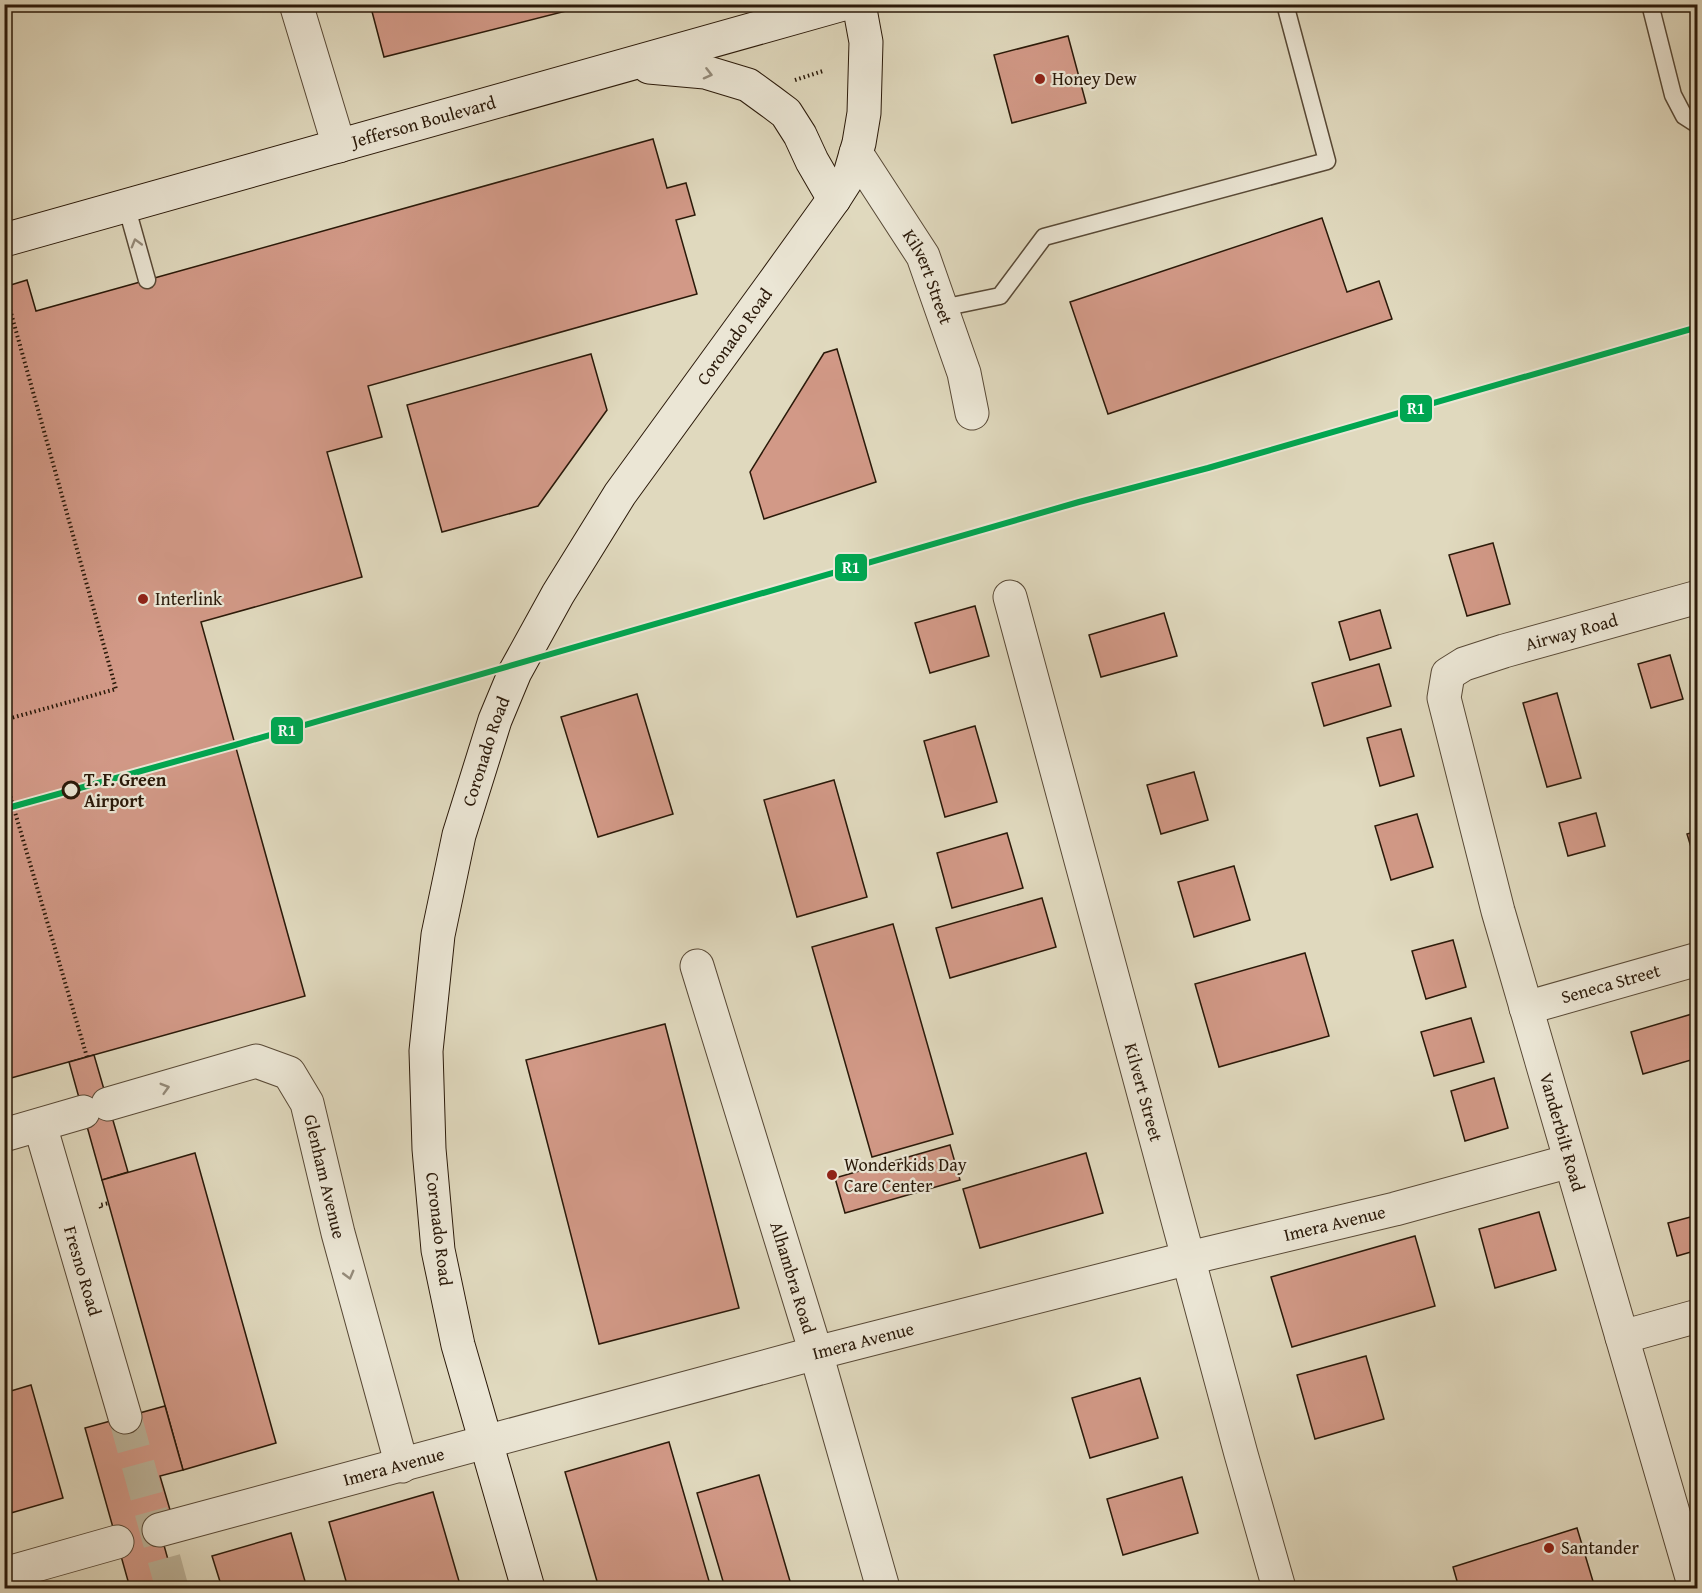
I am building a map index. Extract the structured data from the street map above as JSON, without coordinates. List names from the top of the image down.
{
  "streets": {
    "street": [
      "Jefferson Boulevard",
      "Kilvert Street",
      "Coronado Road",
      "Airway Road",
      "Seneca Street",
      "Vanderbilt Road",
      "Glenham Avenue",
      "Imera Avenue",
      "Fresno Road",
      "Alhambra Road"
    ]
  },
  "crossings": [
    ["Kilvert Street", "Coronado Road"],
    ["Kilvert Street", "Imera Avenue"],
    ["Coronado Road", "Imera Avenue"],
    ["Airway Road", "Vanderbilt Road"],
    ["Seneca Street", "Vanderbilt Road"],
    ["Vanderbilt Road", "Imera Avenue"],
    ["Glenham Avenue", "Imera Avenue"],
    ["Glenham Avenue", "Fresno Road"],
    ["Imera Avenue", "Alhambra Road"]
  ],
  "places": [
    "Honey Dew",
    "Interlink",
    "T. F. Green Airport",
    "Wonderkids Day Care Center",
    "Santander"
  ],
  "lines": ["transit line R1"]
}
